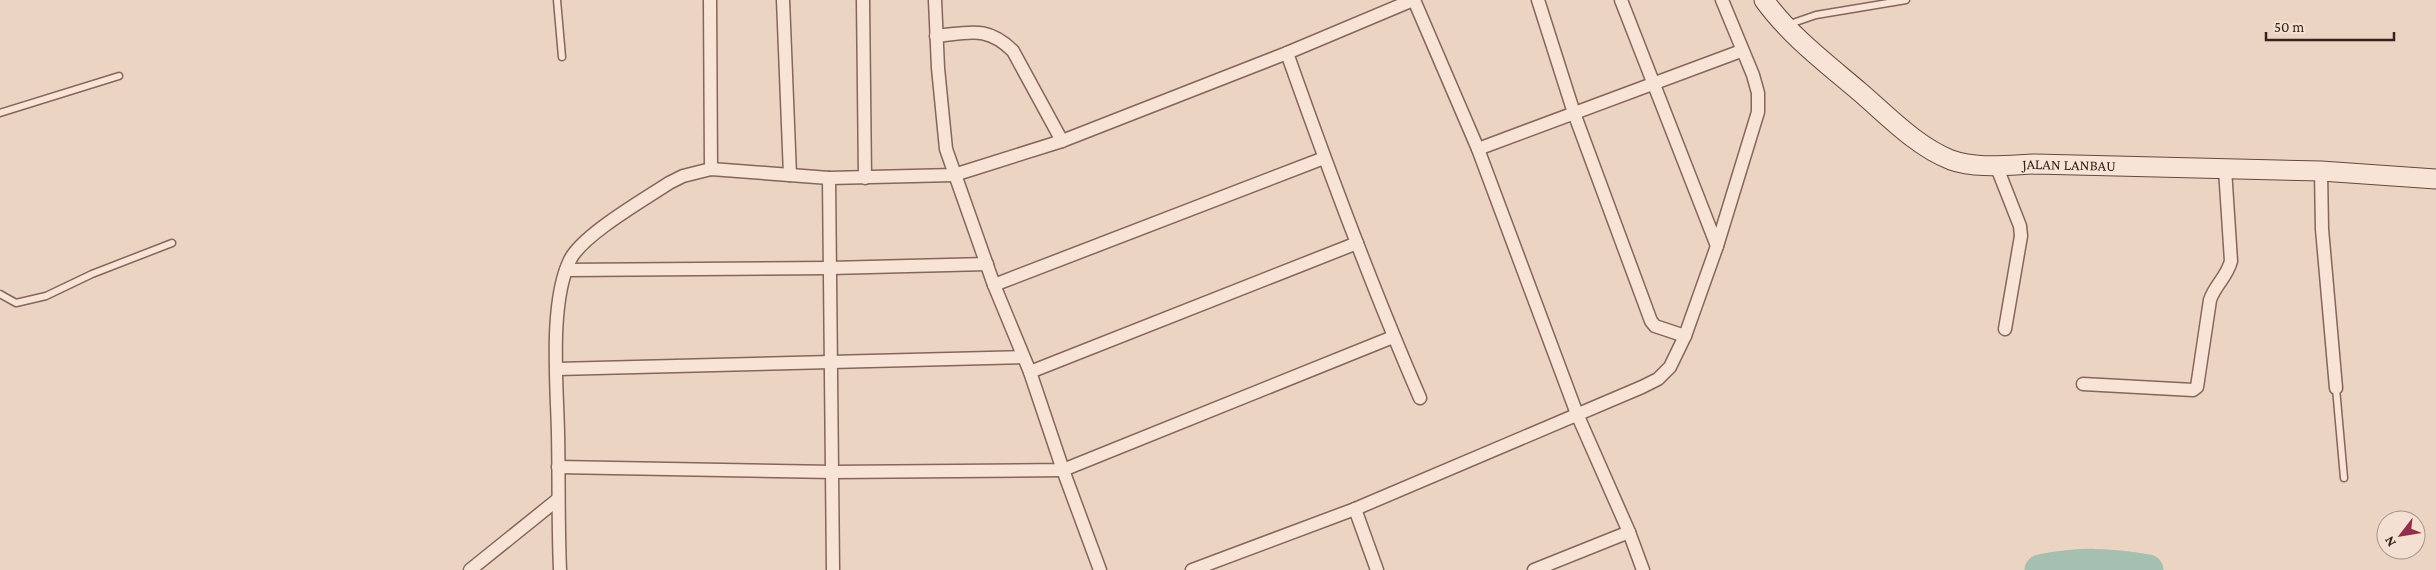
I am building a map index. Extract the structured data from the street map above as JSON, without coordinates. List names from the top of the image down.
{
  "streets": {
    "street": ["JALAN LANBAU"]
  },
  "scale_bar": "50 m",
  "north": "bottom left"
}
